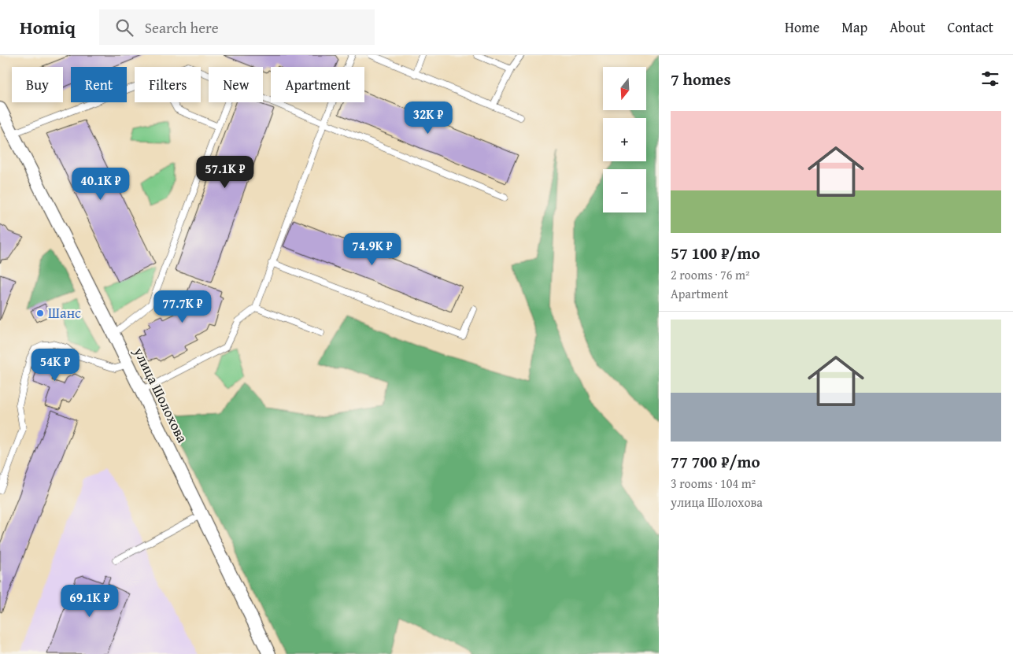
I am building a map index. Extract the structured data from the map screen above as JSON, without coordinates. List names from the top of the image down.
{
  "streets": {
    "street": ["улица Шолохова"]
  },
  "places": ["Шанс"],
  "north": "bottom",
  "page": {
    "header": "Homiq",
    "search": "Search here",
    "nav": [
      "Home",
      "Map",
      "About",
      "Contact"
    ],
    "heading": "7 homes",
    "map_buttons": ["+", "−"],
    "chip": [
      "Buy",
      "Rent",
      "Filters",
      "New",
      "Apartment"
    ],
    "price": [
      "32K ₽",
      "57.1K ₽",
      "40.1K ₽",
      "74.9K ₽",
      "77.7K ₽",
      "54K ₽",
      "69.1K ₽"
    ],
    "list": [
      {
        "name": "57 100 ₽/mo",
        "note": "2 rooms · 76 m² · Apartment"
      },
      {
        "name": "77 700 ₽/mo",
        "note": "3 rooms · 104 m² · улица Шолохова"
      }
    ]
  }
}
